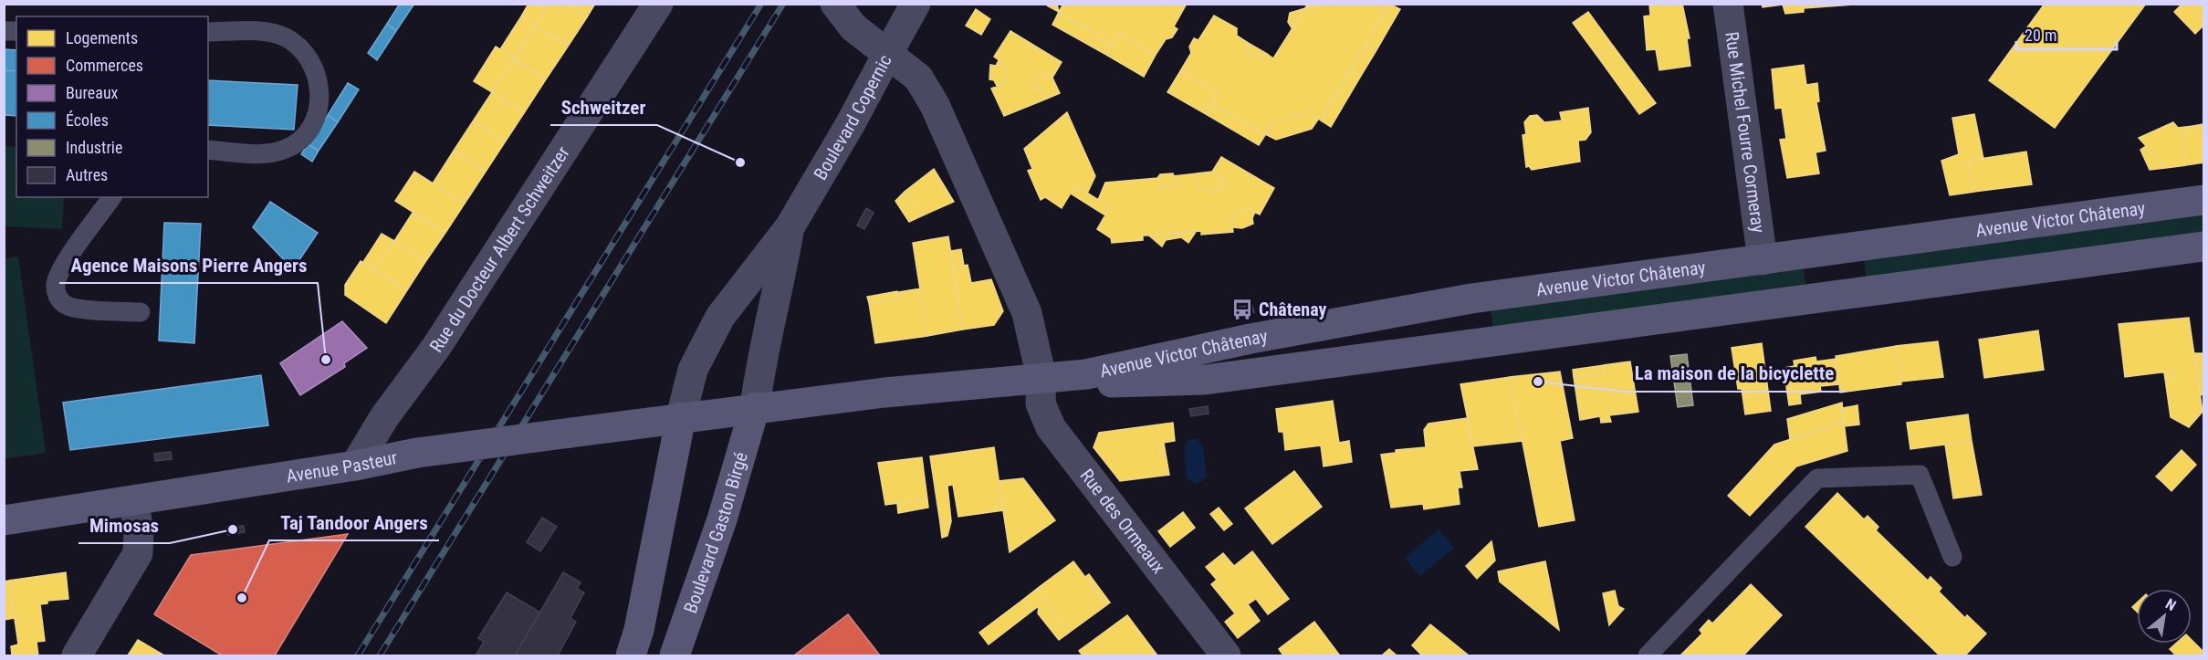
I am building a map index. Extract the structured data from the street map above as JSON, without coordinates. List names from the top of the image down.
{
  "streets": {
    "main road": ["Avenue Victor Châtenay", "Avenue Pasteur", "Boulevard Gaston Birgé"],
    "street": [
      "Boulevard Copernic",
      "Rue Michel Fourre Cormeray",
      "Rue du Docteur Albert Schweitzer",
      "Rue des Ormeaux"
    ]
  },
  "crossings": [
    ["Boulevard Copernic", "Avenue Victor Châtenay"],
    ["Boulevard Copernic", "Avenue Pasteur"],
    ["Boulevard Copernic", "Rue des Ormeaux"],
    ["Boulevard Copernic", "Boulevard Gaston Birgé"],
    ["Rue Michel Fourre Cormeray", "Avenue Victor Châtenay"],
    ["Avenue Victor Châtenay", "Avenue Pasteur"],
    ["Avenue Victor Châtenay", "Rue des Ormeaux"],
    ["Avenue Victor Châtenay", "Boulevard Gaston Birgé"],
    ["Rue du Docteur Albert Schweitzer", "Avenue Pasteur"]
  ],
  "places": {
    "other": [
      "Schweitzer",
      "Agence Maisons Pierre Angers",
      "La maison de la bicyclette",
      "Mimosas",
      "Taj Tandoor Angers"
    ],
    "bus stop": ["Châtenay"]
  },
  "legend": [
    "Logements",
    "Commerces",
    "Bureaux",
    "Écoles",
    "Industrie",
    "Autres"
  ],
  "scale_bar": "20 m",
  "north": "top right"
}
